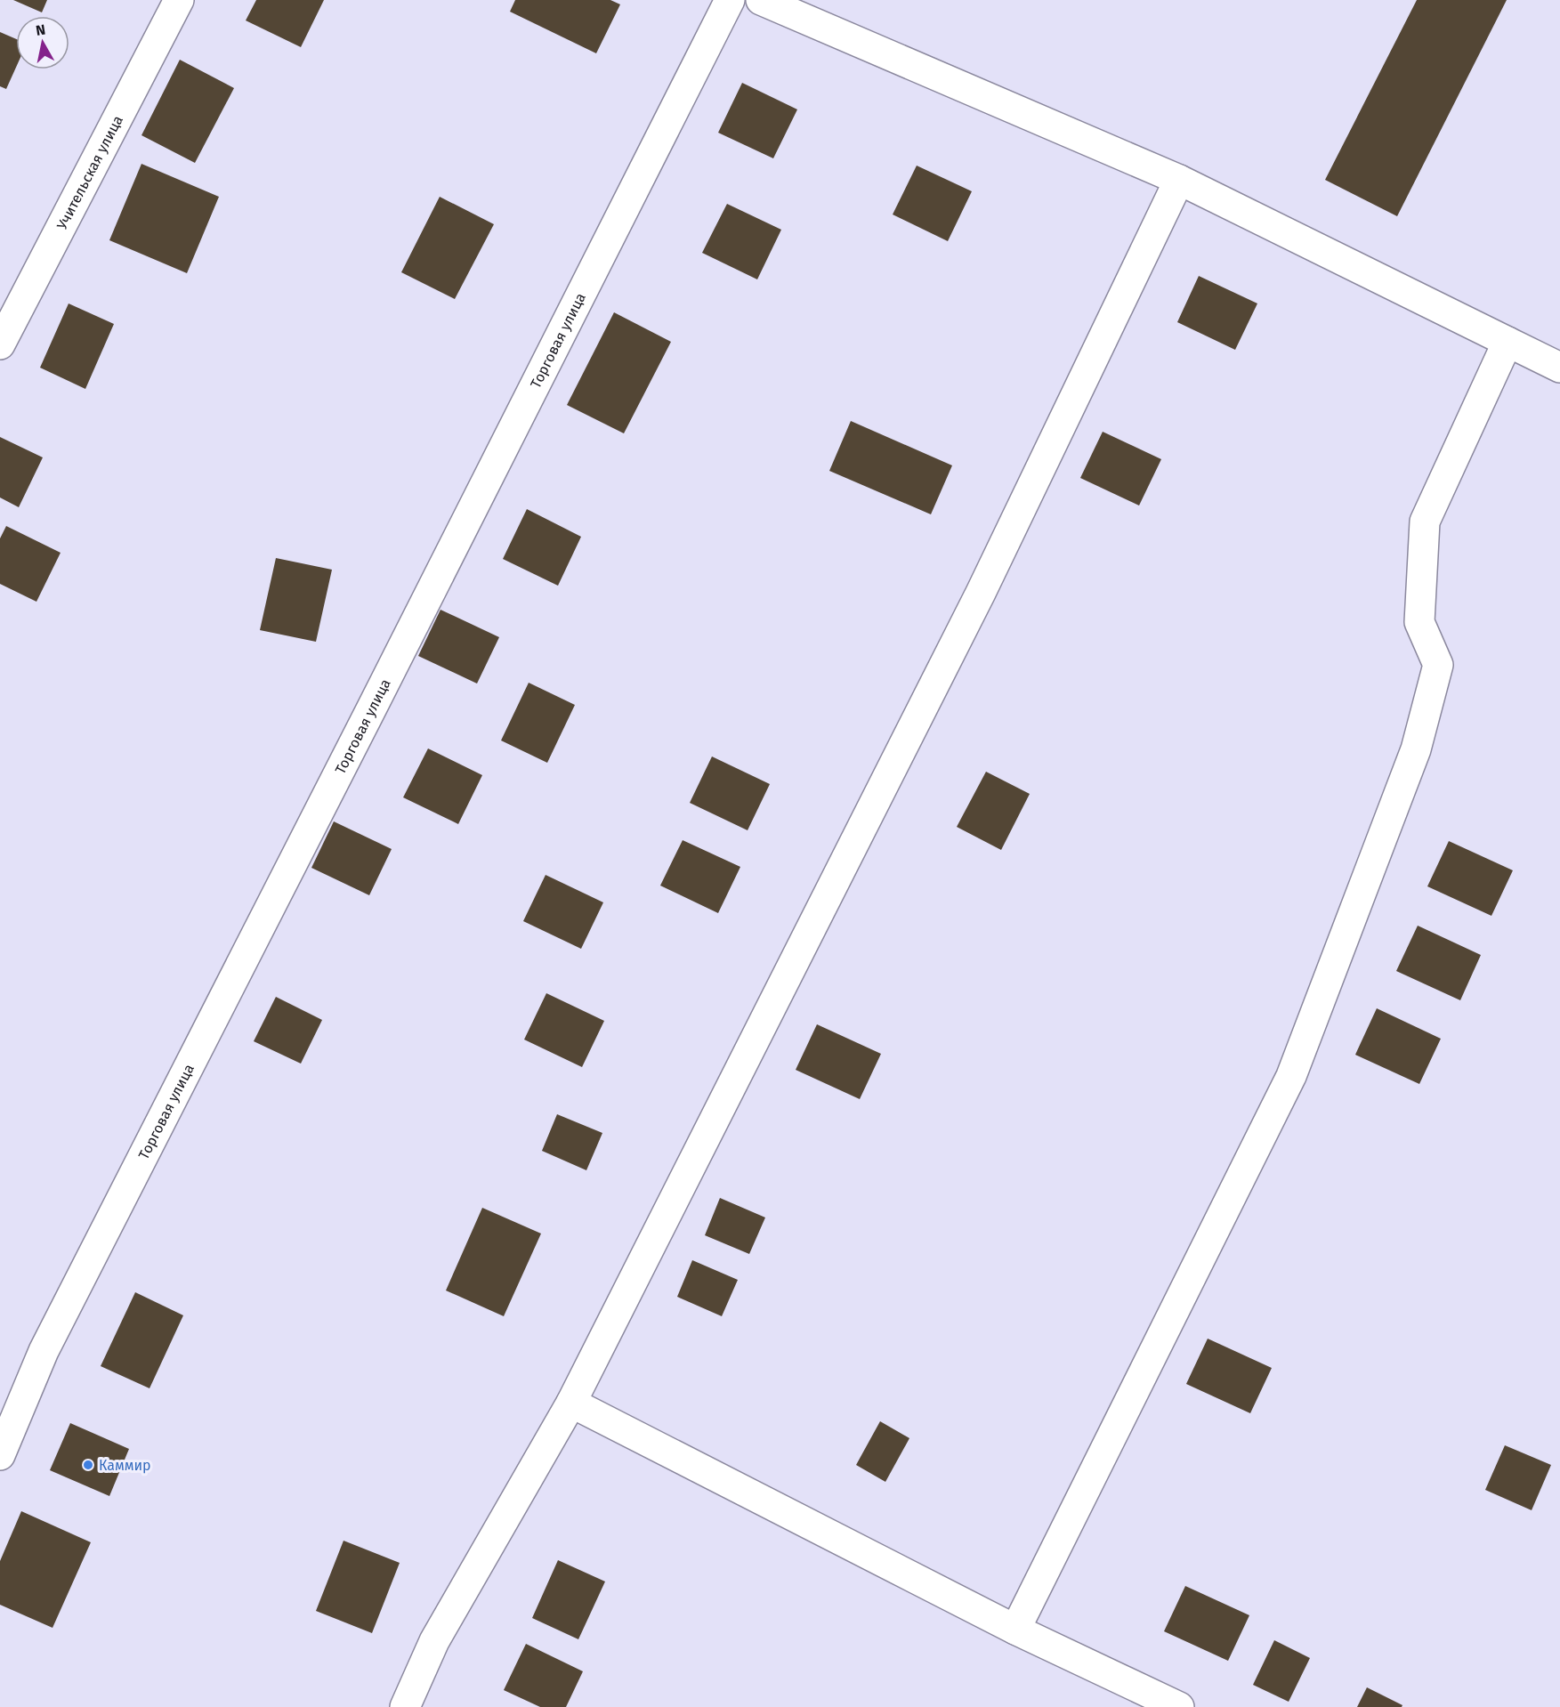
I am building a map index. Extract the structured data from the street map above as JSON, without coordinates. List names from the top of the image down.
{
  "streets": {
    "street": ["Учительская улица", "Торговая улица"]
  },
  "places": ["Каммир"],
  "north": "top"
}
